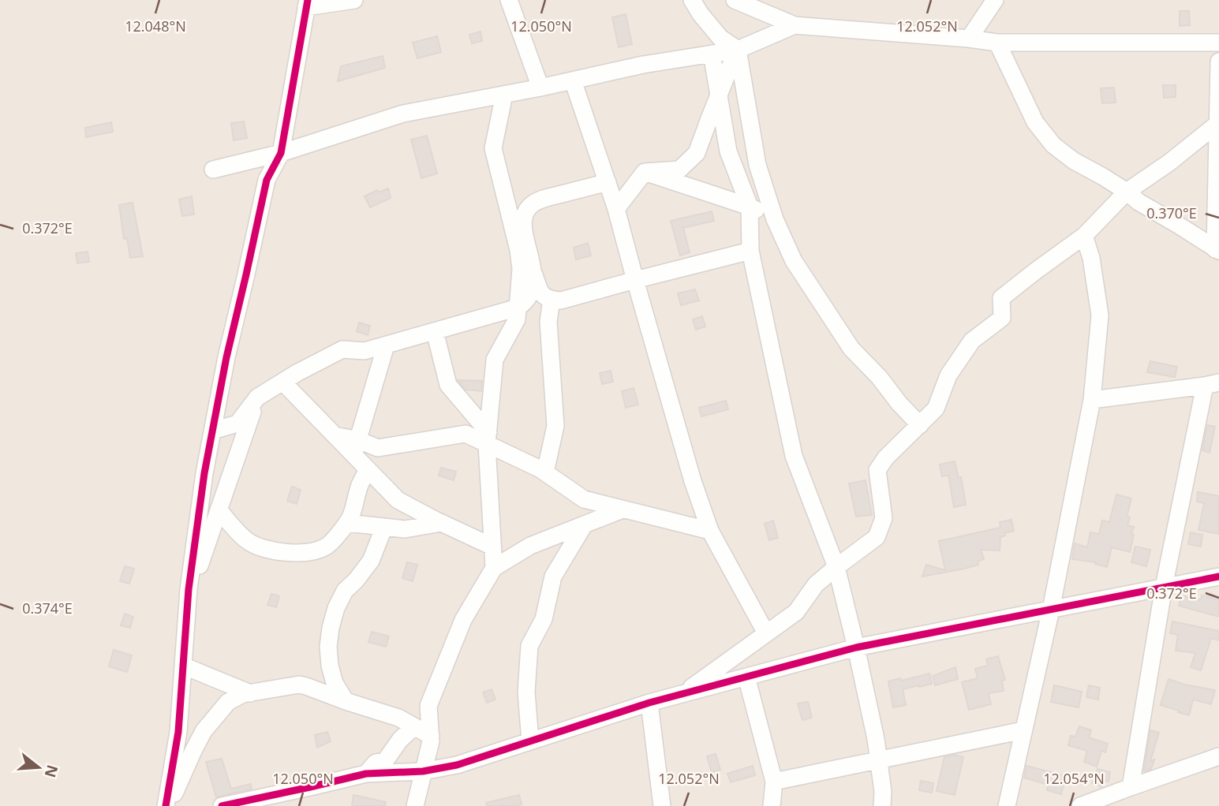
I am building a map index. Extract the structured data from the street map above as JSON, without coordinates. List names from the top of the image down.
{
  "north": "right",
  "coordinates": [
    "12.048°N",
    "12.050°N",
    "12.052°N",
    "0.370°E",
    "0.372°E",
    "0.374°E",
    "12.054°N"
  ]
}
